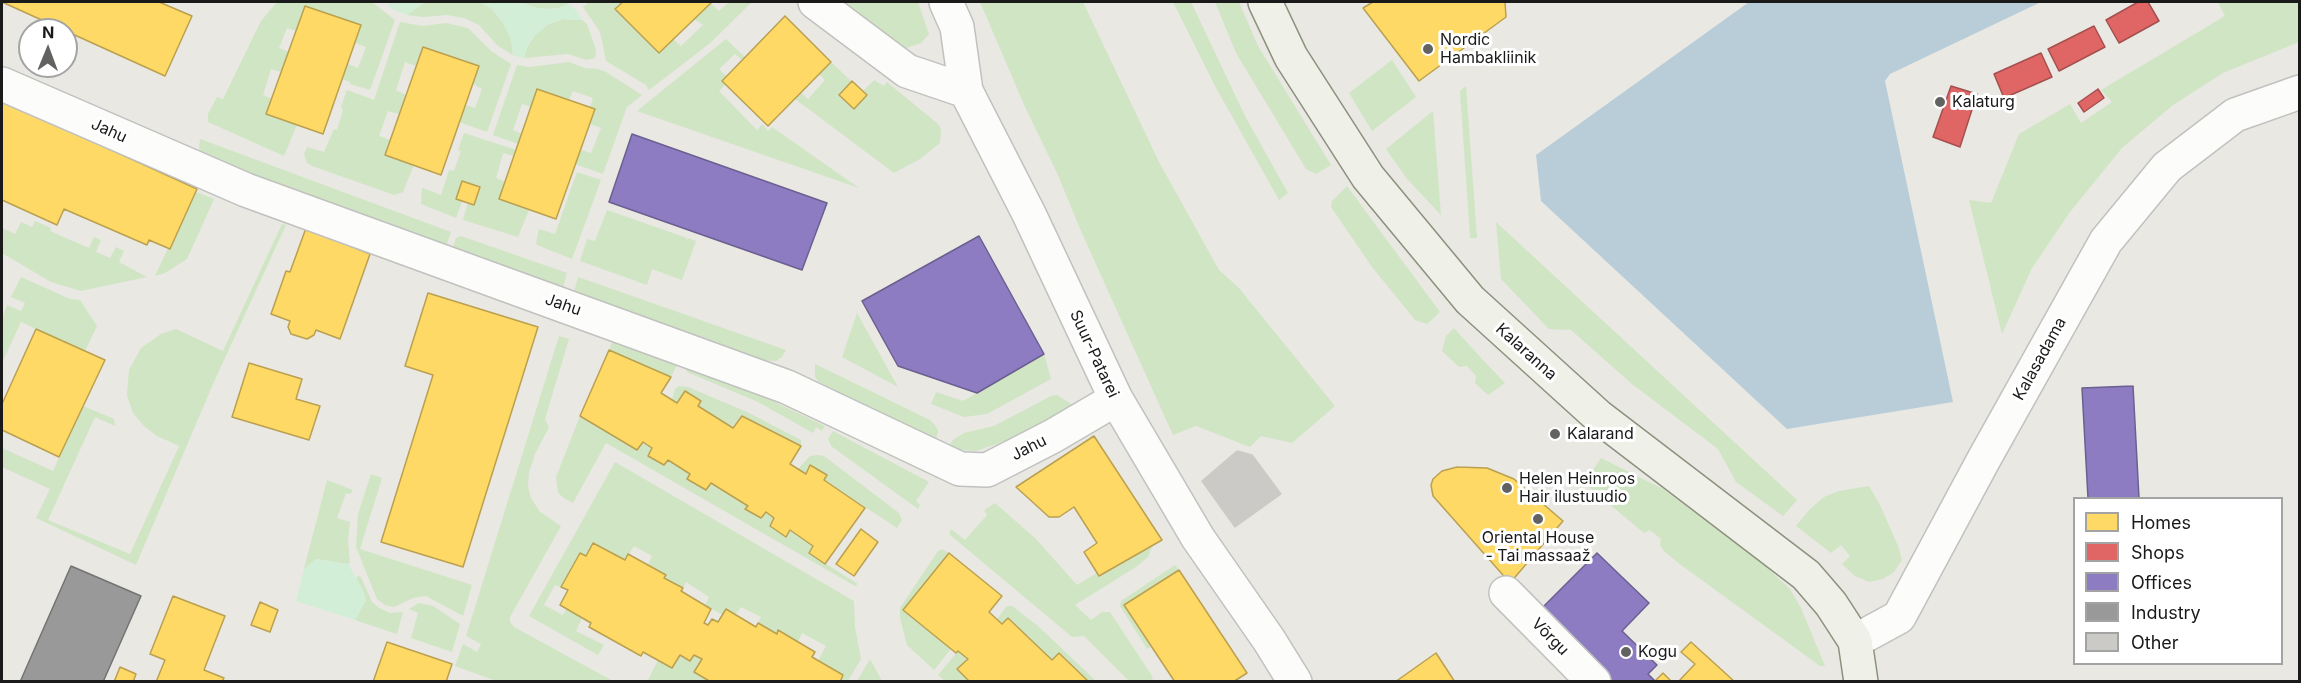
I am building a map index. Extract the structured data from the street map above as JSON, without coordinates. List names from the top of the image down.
{
  "streets": {
    "street": [
      "Jahu",
      "Kalaranna",
      "Suur-Patarei",
      "Kalasadama",
      "Võrgu"
    ]
  },
  "crossings": [
    ["Jahu", "Suur-Patarei"],
    ["Kalaranna", "Kalasadama"]
  ],
  "places": [
    "Nordic Hambakliinik",
    "Kalaturg",
    "Kalarand",
    "Helen Heinroos Hair ilustuudio",
    "Oriental House - Tai massaaž",
    "Kogu"
  ],
  "legend": [
    "Homes",
    "Shops",
    "Offices",
    "Industry",
    "Other"
  ],
  "north": "top"
}
